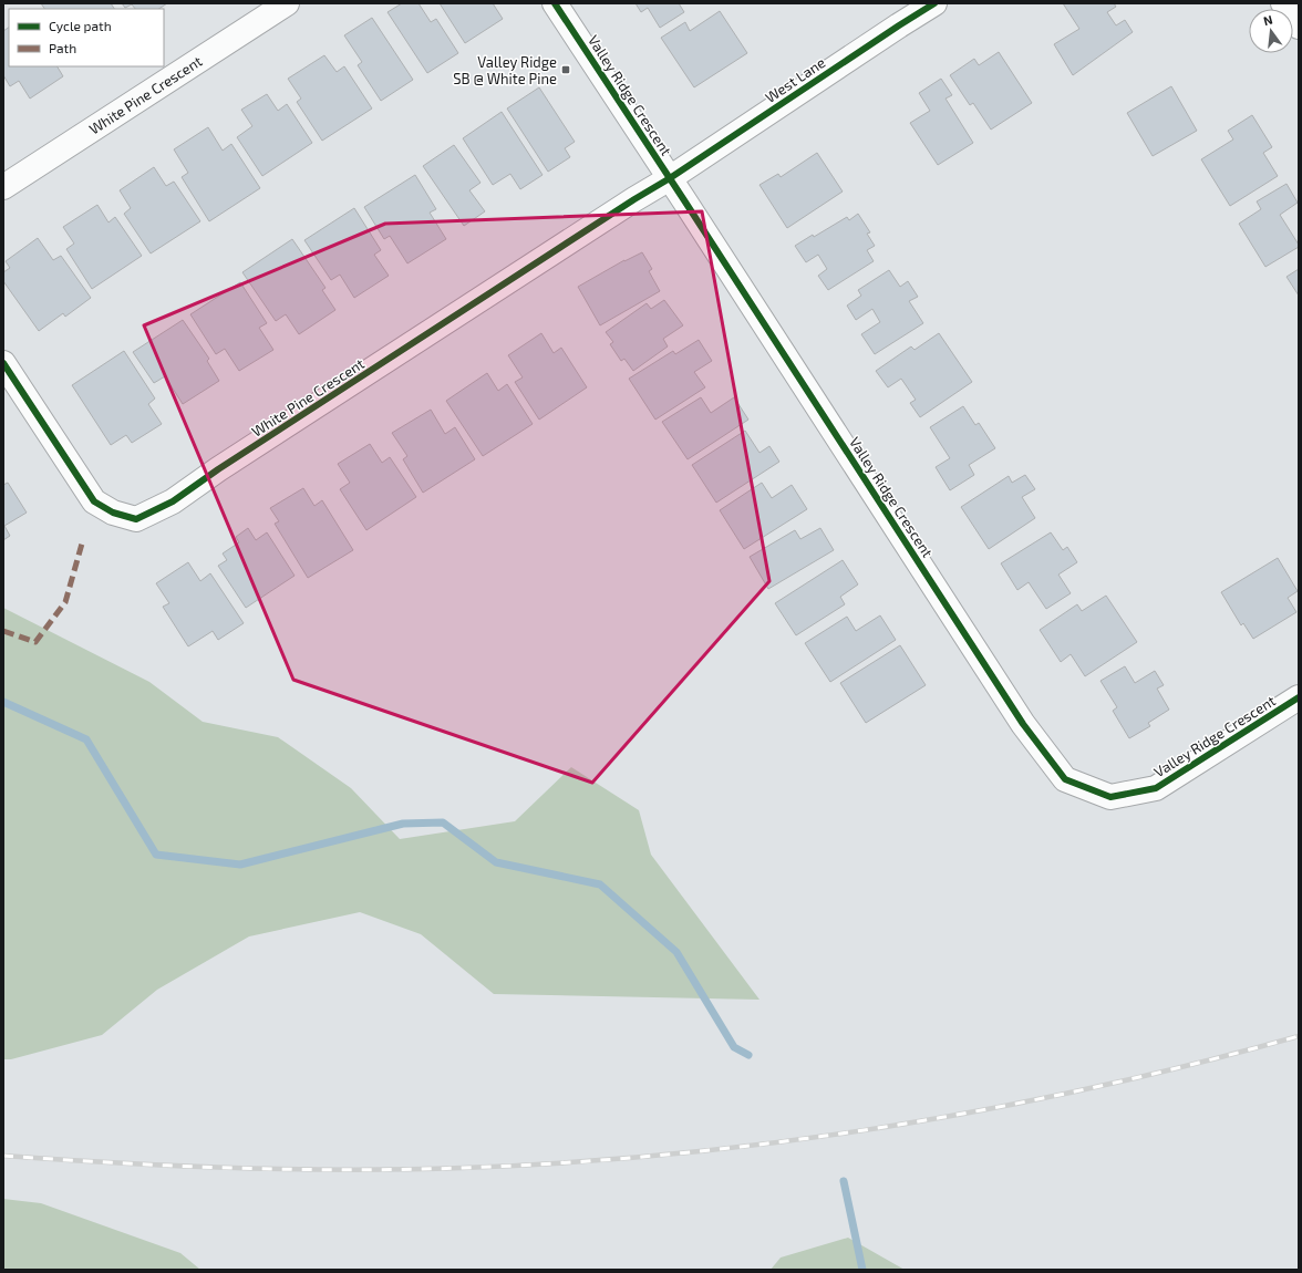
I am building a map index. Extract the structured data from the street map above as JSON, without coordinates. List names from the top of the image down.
{
  "streets": {
    "street": ["West Lane", "White Pine Crescent", "Valley Ridge Crescent"]
  },
  "crossings": [
    ["West Lane", "White Pine Crescent"],
    ["West Lane", "Valley Ridge Crescent"],
    ["White Pine Crescent", "Valley Ridge Crescent"]
  ],
  "places": {
    "transit": ["Valley Ridge SB @ White Pine"]
  },
  "legend": ["Cycle path", "Path"],
  "north": "top"
}
